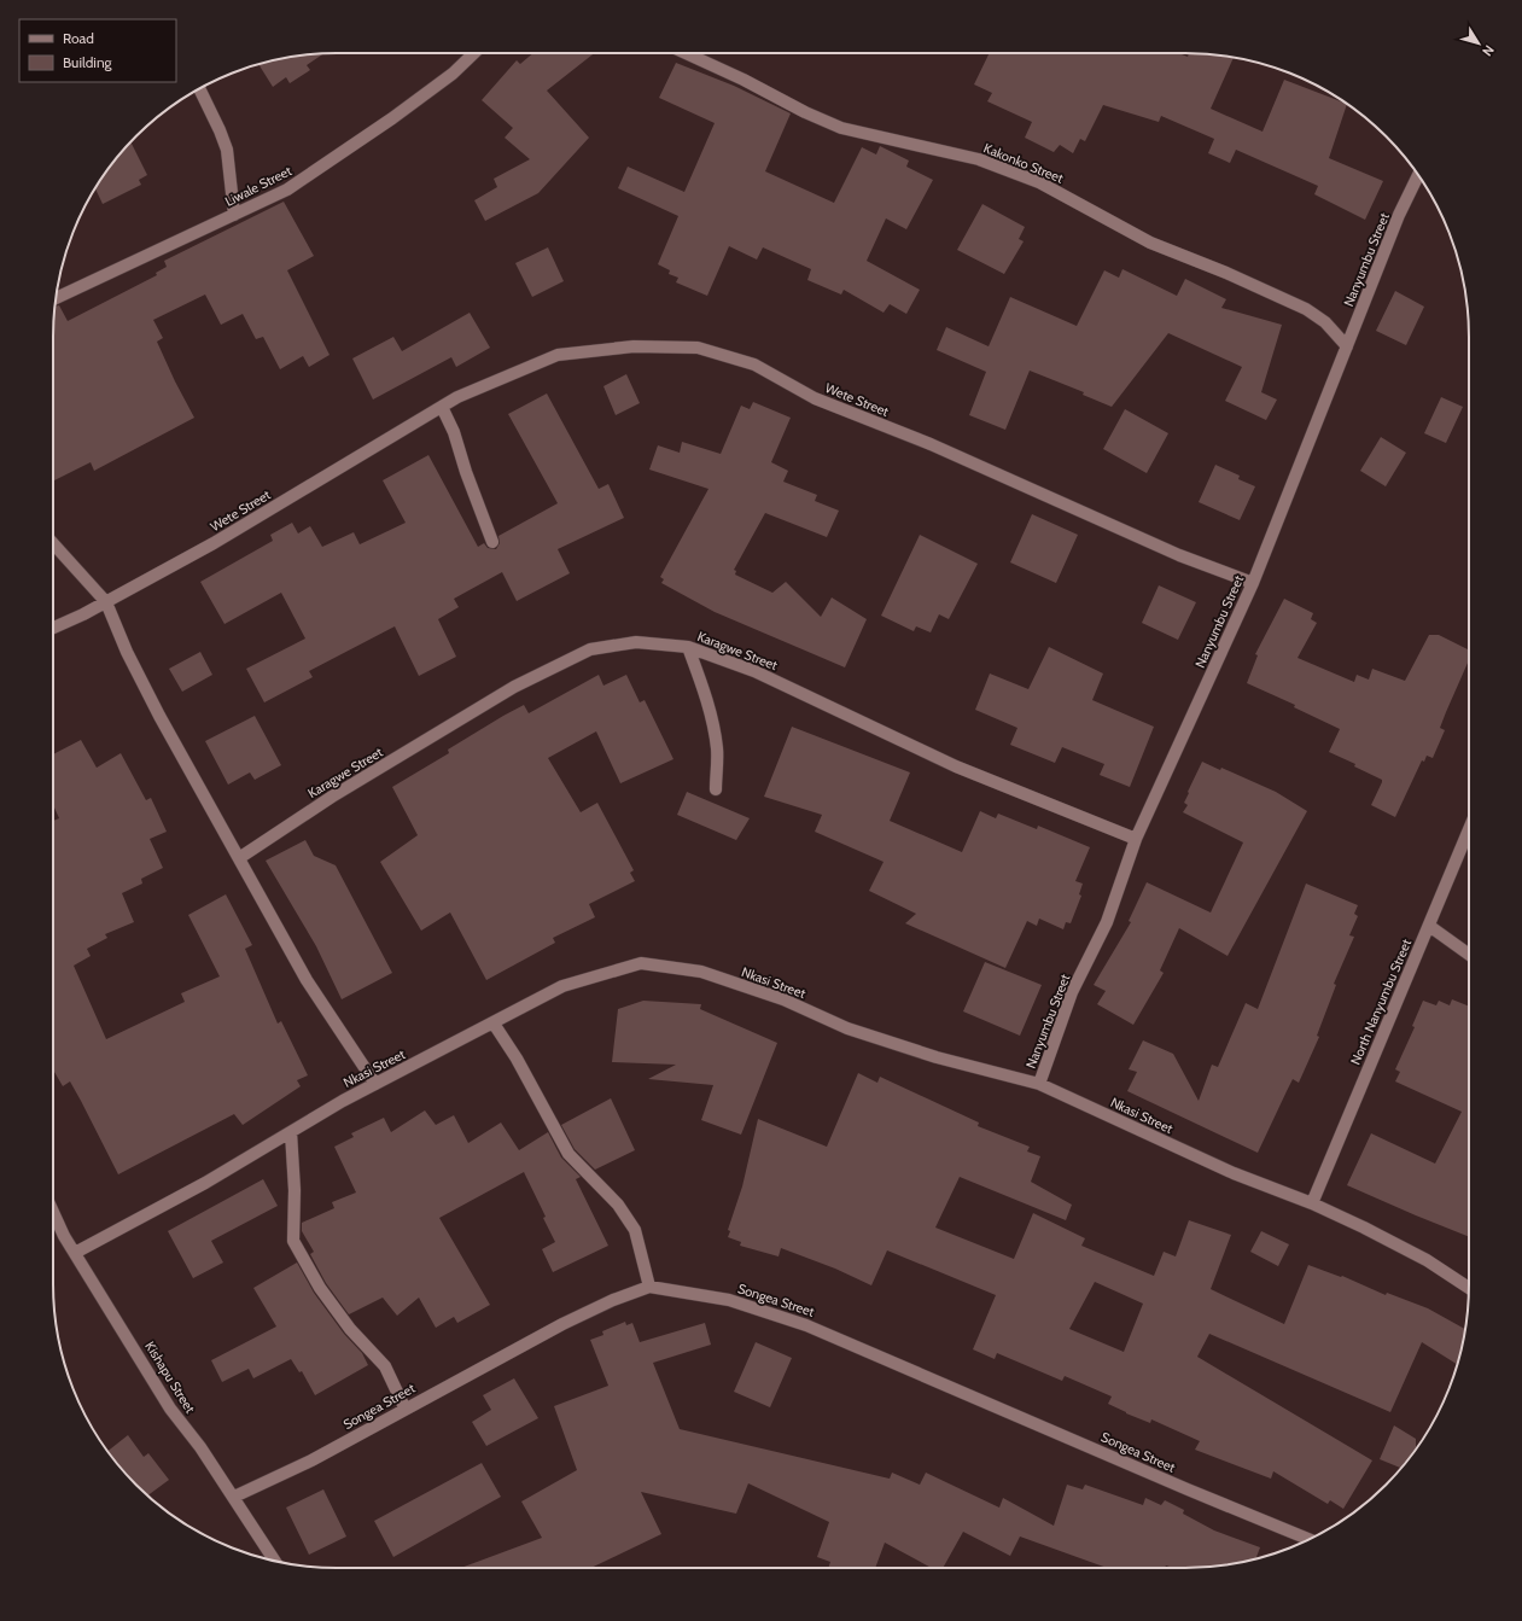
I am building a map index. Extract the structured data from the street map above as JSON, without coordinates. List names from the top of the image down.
{
  "streets": {
    "street": [
      "Kakonko Street",
      "Liwale Street",
      "Nanyumbu Street",
      "Wete Street",
      "Karagwe Street",
      "Nkasi Street",
      "North Nanyumbu Street",
      "Songea Street",
      "Kishapu Street"
    ]
  },
  "crossings": [
    ["Kakonko Street", "Nanyumbu Street"],
    ["Nanyumbu Street", "Wete Street"],
    ["Nanyumbu Street", "Karagwe Street"],
    ["Nanyumbu Street", "Nkasi Street"],
    ["Nkasi Street", "North Nanyumbu Street"],
    ["Nkasi Street", "Kishapu Street"],
    ["Songea Street", "Kishapu Street"]
  ],
  "legend": ["Road", "Building"],
  "north": "bottom right"
}
